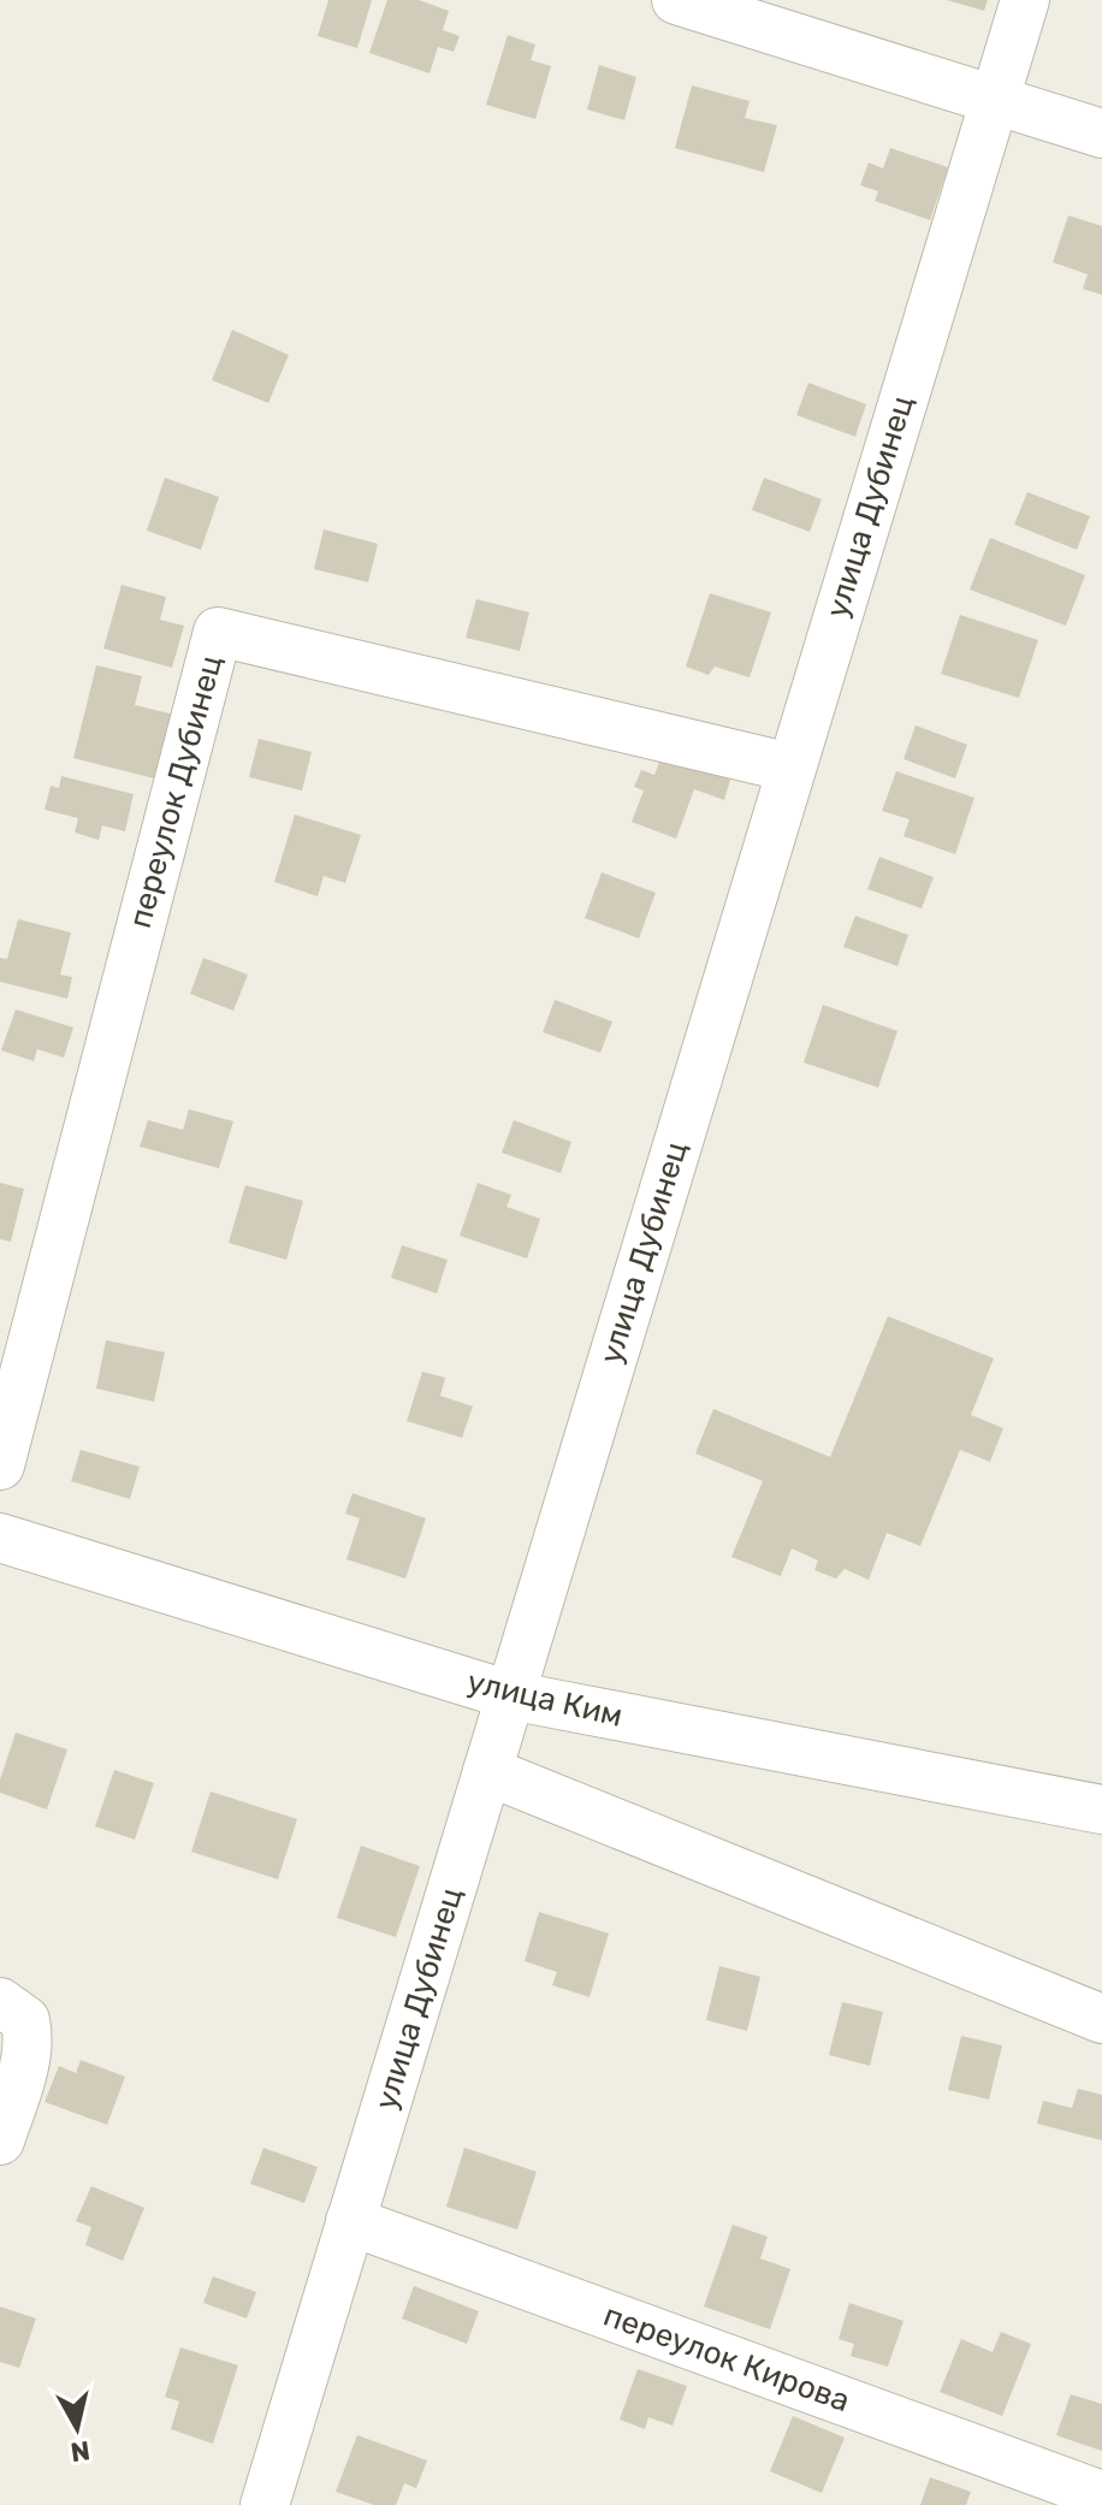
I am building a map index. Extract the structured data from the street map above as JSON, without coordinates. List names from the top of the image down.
{
  "streets": {
    "street": [
      "улица Дубинец",
      "переулок Дубинец",
      "улица Ким",
      "переулок Кирова"
    ]
  },
  "crossings": [
    ["улица Дубинец", "переулок Дубинец"],
    ["улица Дубинец", "улица Ким"],
    ["улица Дубинец", "переулок Кирова"]
  ],
  "north": "bottom"
}
